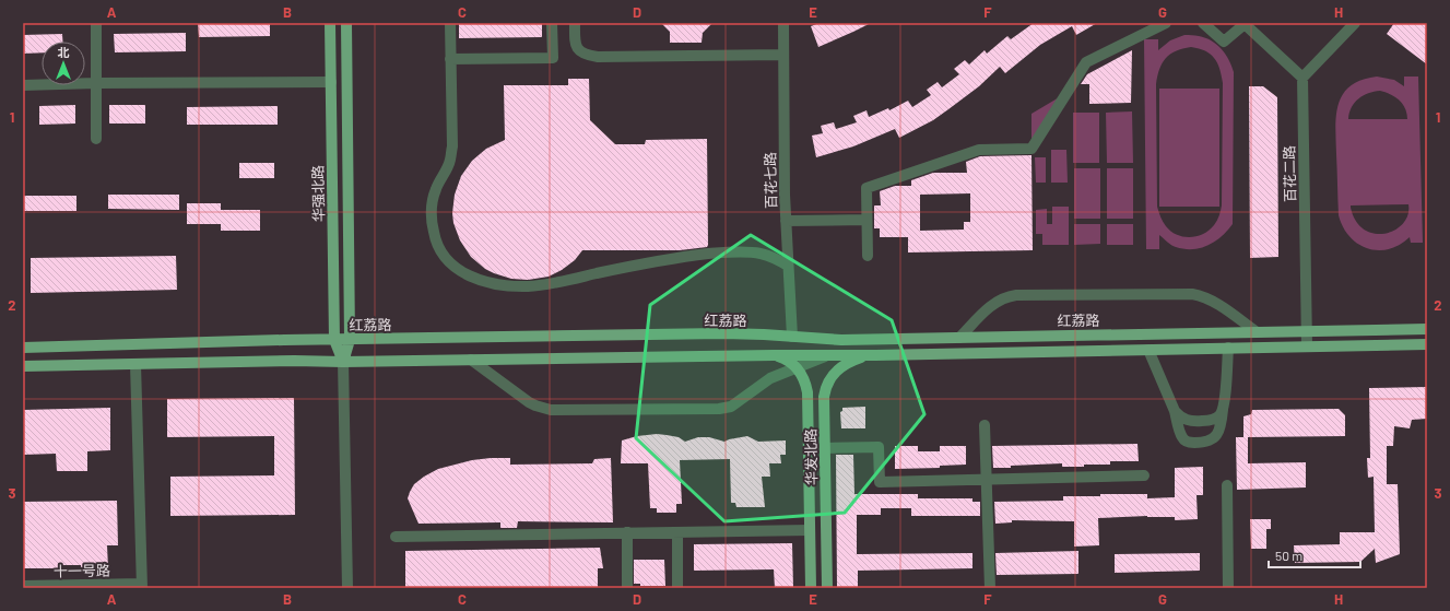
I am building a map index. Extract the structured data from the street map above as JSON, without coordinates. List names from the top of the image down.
{
  "streets": {
    "main road": ["华强北路", "红荔路", "华发北路"],
    "street": ["百花二路", "百花七路", "十一号路"]
  },
  "crossings": [
    ["百花二路", "红荔路"],
    ["百花七路", "红荔路"],
    ["华强北路", "红荔路"]
  ],
  "scale_bar": "50 m",
  "north": "top",
  "grid": {
    "columns": [
      "A",
      "B",
      "C",
      "D",
      "E",
      "F",
      "G",
      "H"
    ],
    "rows": ["1", "2", "3"]
  }
}
